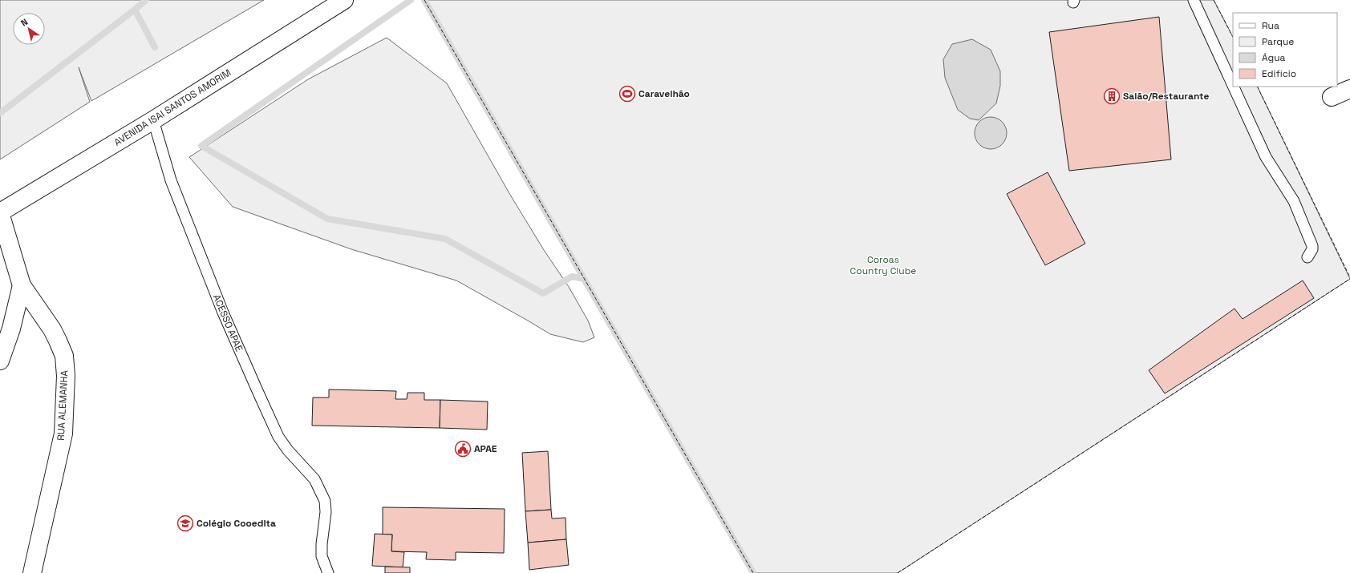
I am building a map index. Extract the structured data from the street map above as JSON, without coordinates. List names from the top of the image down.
{
  "streets": {
    "street": ["AVENIDA ISAI SANTOS AMORIM", "RUA ALEMANHA"],
    "lane": ["ACESSO APAE"]
  },
  "crossings": [
    ["AVENIDA ISAI SANTOS AMORIM", "ACESSO APAE"],
    ["AVENIDA ISAI SANTOS AMORIM", "RUA ALEMANHA"]
  ],
  "parks": ["Coroas Country Clube"],
  "places": {
    "sports": ["Caravelhão"],
    "building": ["Salão/Restaurante"],
    "public building": ["APAE"],
    "school or university": ["Colégio Cooedita"]
  },
  "legend": [
    "Rua",
    "Parque",
    "Água",
    "Edifício"
  ],
  "north": "top left"
}
